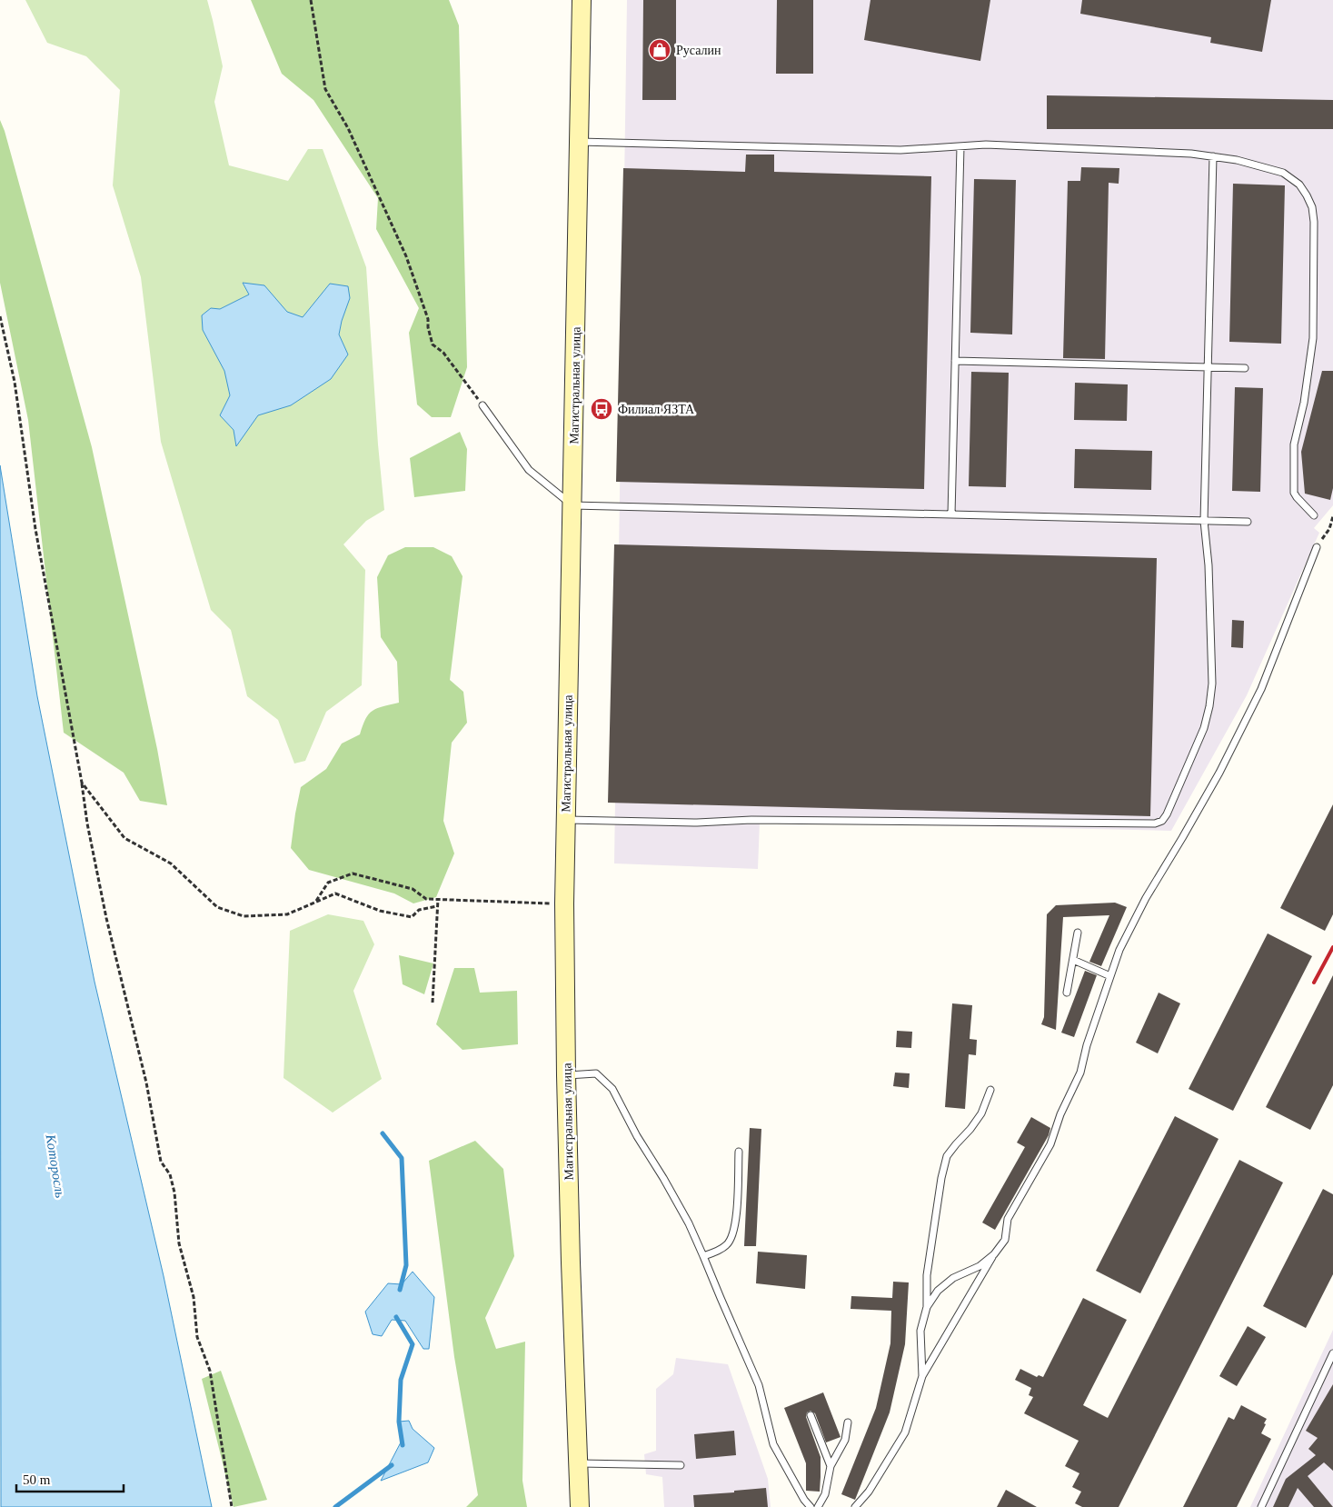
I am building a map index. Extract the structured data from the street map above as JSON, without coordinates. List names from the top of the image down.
{
  "streets": {
    "main road": ["Магистральная улица"]
  },
  "water": ["Которосль"],
  "places": {
    "shop": ["Русалин"],
    "bus stop": ["Филиал ЯЗТА"]
  },
  "scale_bar": "50 m"
}
